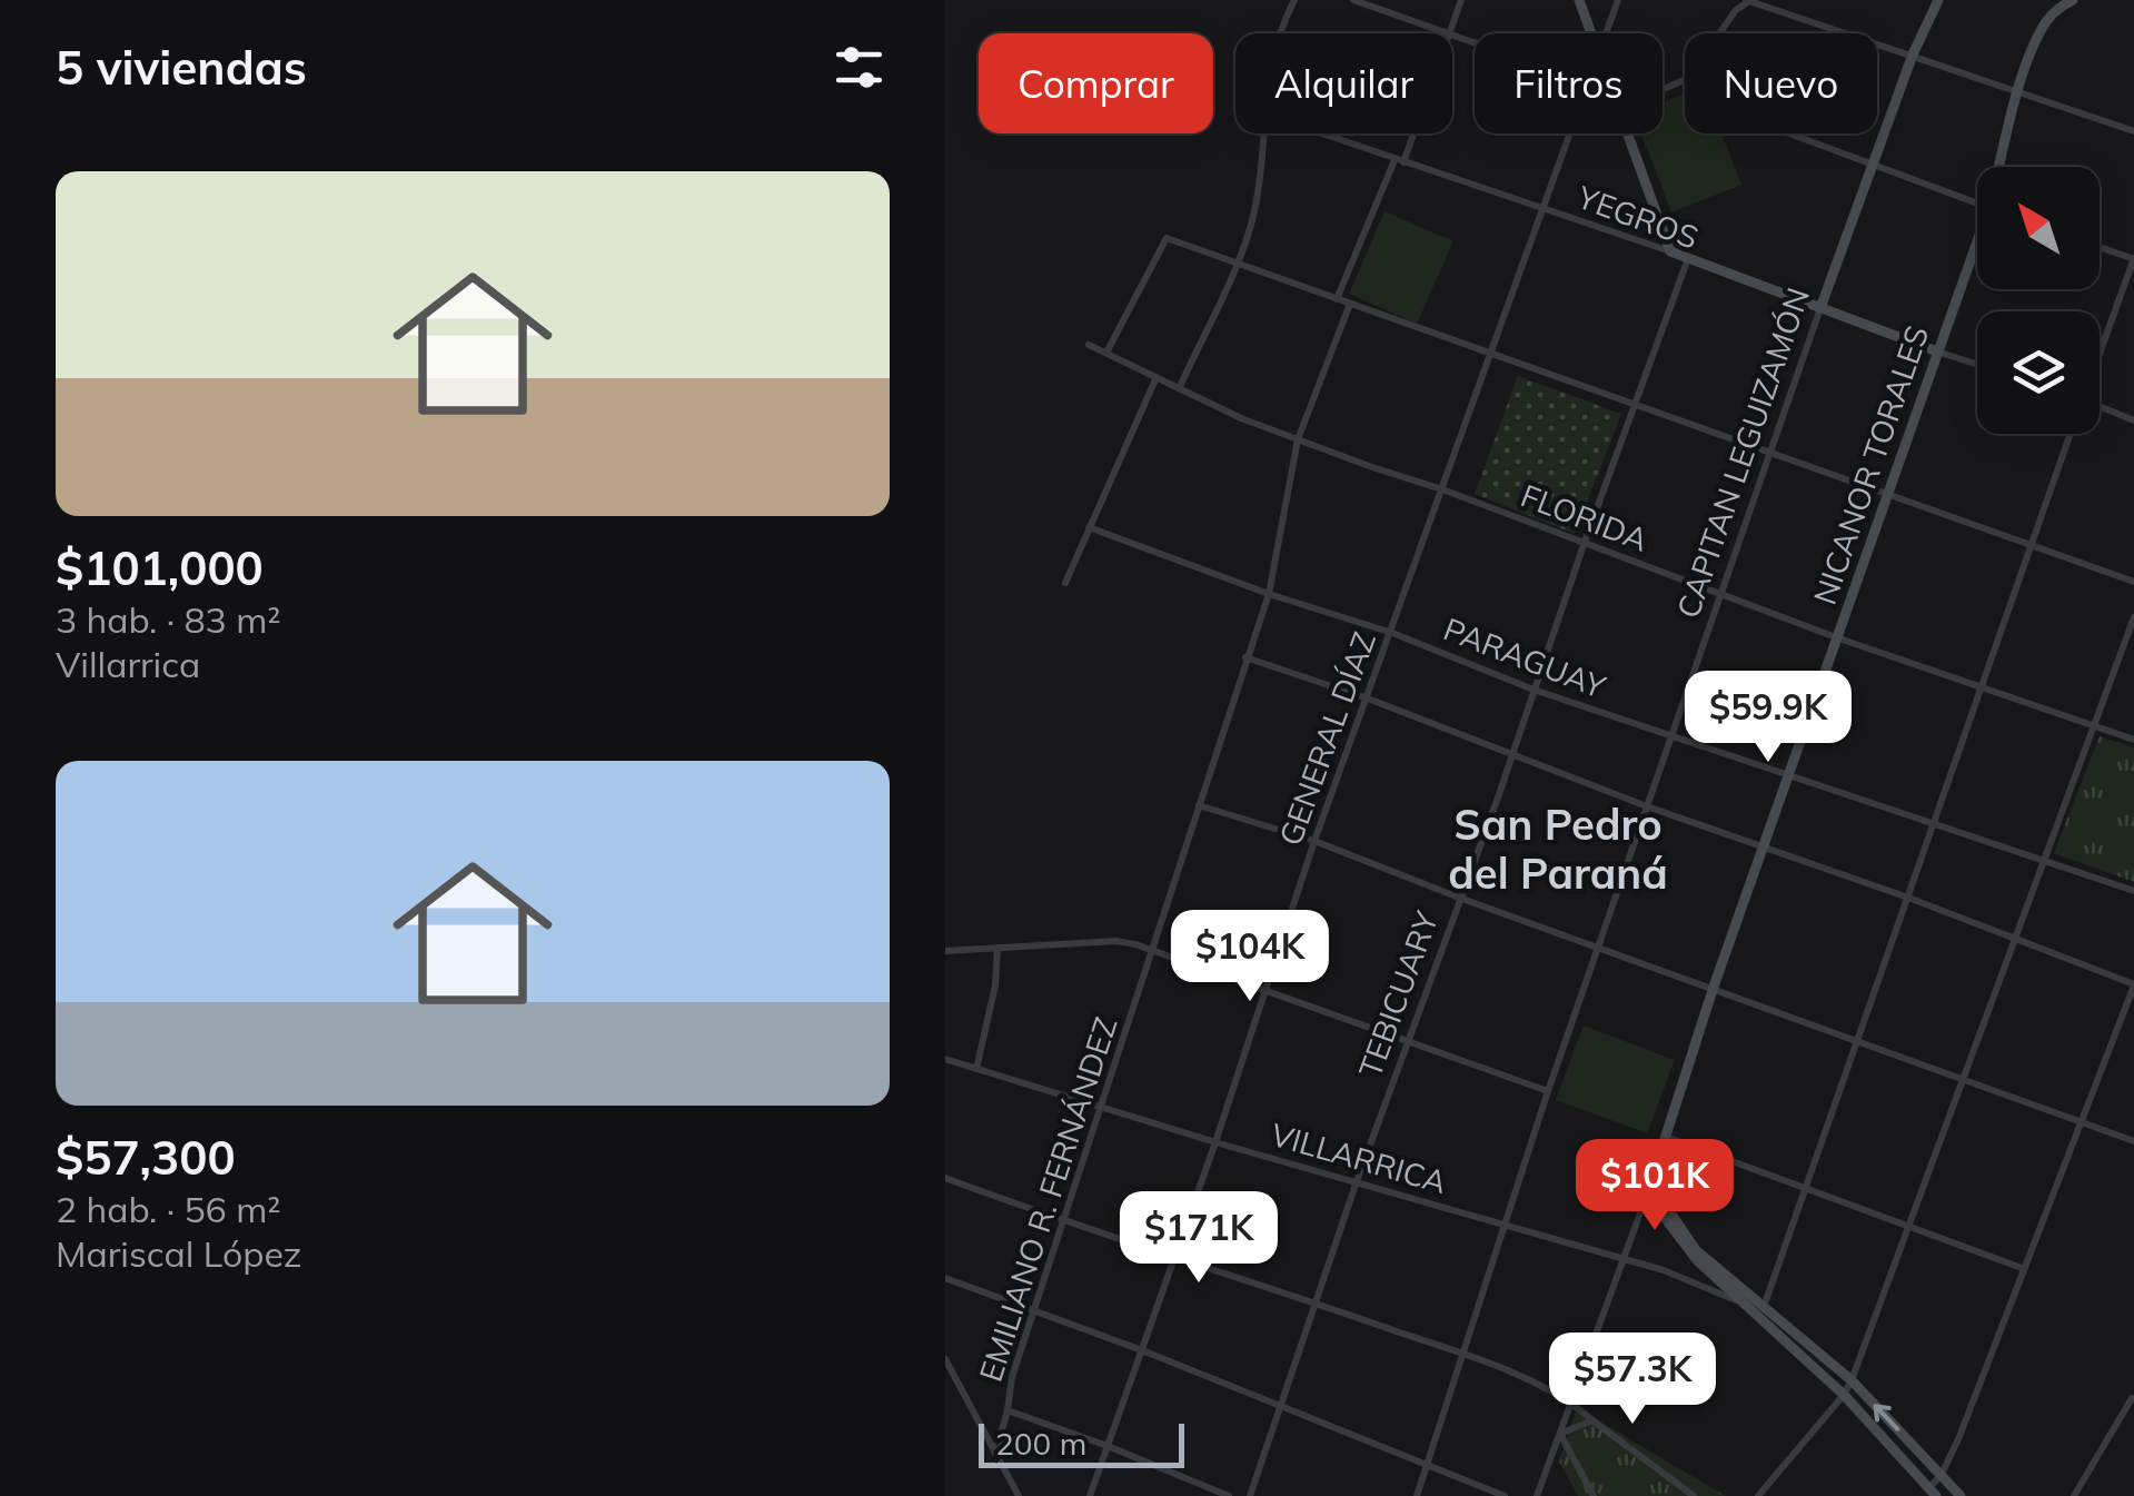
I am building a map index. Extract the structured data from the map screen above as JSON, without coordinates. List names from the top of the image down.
{
  "streets": {
    "street": [
      "YEGROS",
      "CAPITAN LEGUIZAMÓN",
      "NICANOR TORALES",
      "FLORIDA",
      "PARAGUAY",
      "GENERAL DÍAZ",
      "TEBICUARY",
      "VILLARRICA",
      "EMILIANO R. FERNÁNDEZ"
    ]
  },
  "crossings": [
    ["YEGROS", "CAPITAN LEGUIZAMÓN"],
    ["YEGROS", "NICANOR TORALES"],
    ["YEGROS", "GENERAL DÍAZ"],
    ["YEGROS", "TEBICUARY"],
    ["CAPITAN LEGUIZAMÓN", "FLORIDA"],
    ["CAPITAN LEGUIZAMÓN", "PARAGUAY"],
    ["CAPITAN LEGUIZAMÓN", "VILLARRICA"],
    ["NICANOR TORALES", "FLORIDA"],
    ["NICANOR TORALES", "PARAGUAY"],
    ["NICANOR TORALES", "VILLARRICA"],
    ["FLORIDA", "GENERAL DÍAZ"],
    ["FLORIDA", "TEBICUARY"],
    ["FLORIDA", "EMILIANO R. FERNÁNDEZ"],
    ["PARAGUAY", "GENERAL DÍAZ"],
    ["PARAGUAY", "TEBICUARY"],
    ["PARAGUAY", "EMILIANO R. FERNÁNDEZ"],
    ["GENERAL DÍAZ", "VILLARRICA"],
    ["TEBICUARY", "VILLARRICA"],
    ["VILLARRICA", "EMILIANO R. FERNÁNDEZ"]
  ],
  "districts": ["San Pedro del Paraná"],
  "scale_bar": "200 m",
  "north": "top left",
  "page": {
    "heading": "5 viviendas",
    "chip": [
      "Comprar",
      "Alquilar",
      "Filtros",
      "Nuevo"
    ],
    "list": [
      {
        "name": "$101,000",
        "note": "3 hab. · 83 m² · Villarrica"
      },
      {
        "name": "$57,300",
        "note": "2 hab. · 56 m² · Mariscal López"
      }
    ],
    "price": [
      "$59.9K",
      "$104K",
      "$101K",
      "$171K",
      "$57.3K"
    ],
    "scale": "200 m"
  }
}
